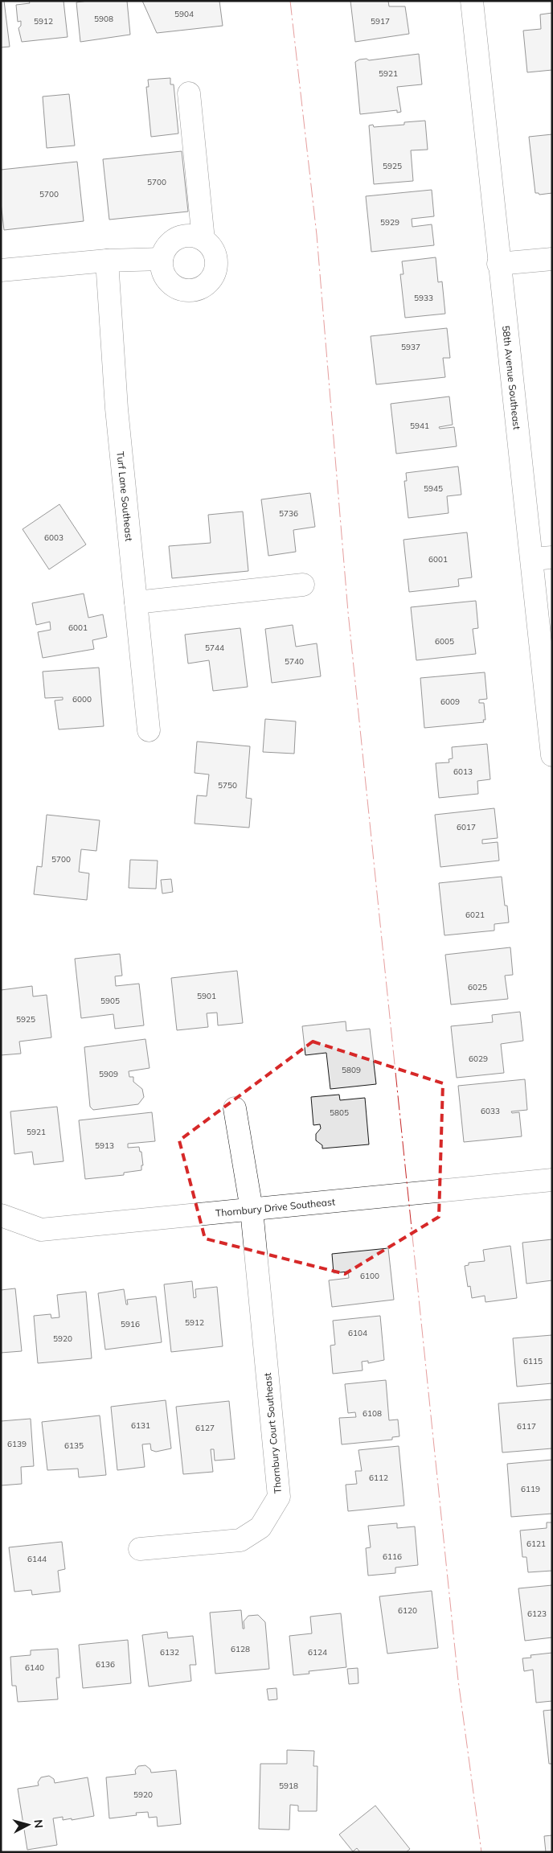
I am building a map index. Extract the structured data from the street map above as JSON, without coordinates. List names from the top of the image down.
{
  "streets": {
    "street": [
      "58th Avenue Southeast",
      "Turf Lane Southeast",
      "Thornbury Drive Southeast",
      "Thornbury Court Southeast"
    ]
  },
  "crossings": [
    ["Thornbury Drive Southeast", "Thornbury Court Southeast"]
  ],
  "house_numbers": [
    "5904",
    "5908",
    "5912",
    "5917",
    "5921",
    "5925",
    "5700",
    "5700",
    "5929",
    "5933",
    "5937",
    "5941",
    "5945",
    "5736",
    "6003",
    "6001",
    "6001",
    "6005",
    "5744",
    "5740",
    "6000",
    "6009",
    "6013",
    "5750",
    "6017",
    "5700",
    "6021",
    "6025",
    "5901",
    "5905",
    "5925",
    "6029",
    "5809",
    "5909",
    "6033",
    "5805",
    "5921",
    "5913",
    "6100",
    "5912",
    "5916",
    "6104",
    "5920",
    "6115",
    "6108",
    "6131",
    "6117",
    "6127",
    "6139",
    "6135",
    "6112",
    "6119",
    "6121",
    "6116",
    "6144",
    "6120",
    "6123",
    "6128",
    "6132",
    "6124",
    "6136",
    "6140",
    "5918",
    "5920"
  ],
  "north": "right"
}
